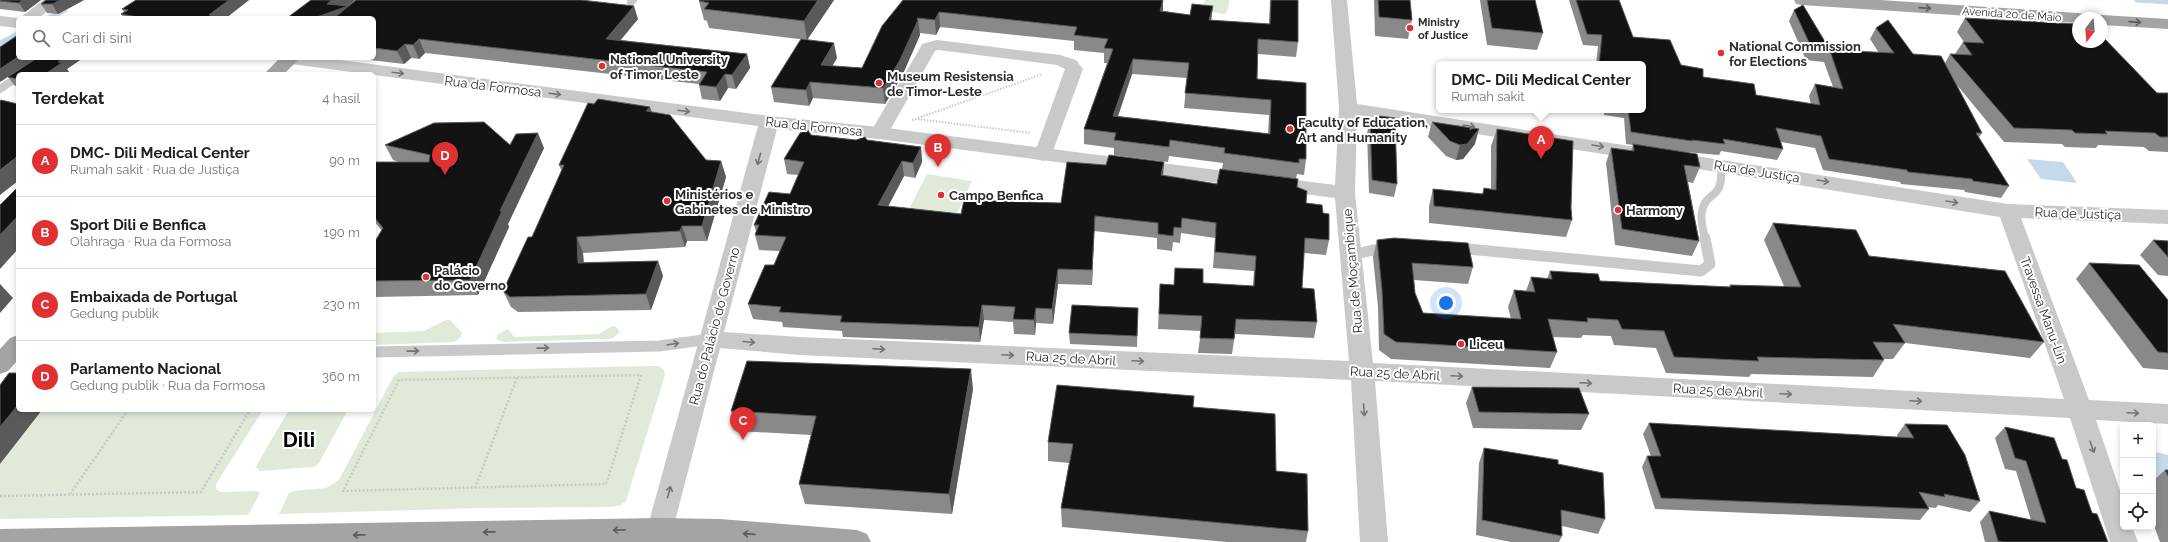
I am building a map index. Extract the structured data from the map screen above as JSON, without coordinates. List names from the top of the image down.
{
  "streets": {
    "main road": ["Avenida 20 de Maio"],
    "street": [
      "Rua da Formosa",
      "Rua de Justiça",
      "Rua de Moçambique",
      "Travessa Manu-Lin",
      "Rua do Palácio do Governo",
      "Rua 25 de Abril"
    ]
  },
  "crossings": [
    ["Rua da Formosa", "Rua de Moçambique"],
    ["Rua da Formosa", "Rua do Palácio do Governo"],
    ["Rua de Justiça", "Rua de Moçambique"],
    ["Rua de Justiça", "Travessa Manu-Lin"],
    ["Rua de Moçambique", "Rua 25 de Abril"],
    ["Travessa Manu-Lin", "Rua 25 de Abril"],
    ["Rua do Palácio do Governo", "Rua 25 de Abril"]
  ],
  "one_way": [
    "Avenida 20 de Maio",
    "Rua da Formosa",
    "Rua de Justiça",
    "Travessa Manu-Lin",
    "Rua 25 de Abril"
  ],
  "districts": ["Dili"],
  "places": [
    "Ministry of Justice",
    "National Commission for Elections",
    "National University of Timor Leste",
    "Museum Resistensia de Timor-Leste",
    "Faculty of Education, Art and Humanity",
    "Campo Benfica",
    "Ministérios e Gabinetes de Ministro",
    "Harmony",
    "Palácio do Governo",
    "Liceu"
  ],
  "north": "bottom",
  "page": {
    "search": "Cari di sini",
    "popup": ["DMC- Dili Medical Center", "Rumah sakit"],
    "heading": ["Terdekat", "4 hasil"],
    "list": [
      {
        "mark": "A",
        "name": "DMC- Dili Medical Center",
        "note": "Rumah sakit · Rua de Justiça",
        "value": "90 m"
      },
      {
        "mark": "B",
        "name": "Sport Dili e Benfica",
        "note": "Olahraga · Rua da Formosa",
        "value": "190 m"
      },
      {
        "mark": "C",
        "name": "Embaixada de Portugal",
        "note": "Gedung publik",
        "value": "230 m"
      },
      {
        "mark": "D",
        "name": "Parlamento Nacional",
        "note": "Gedung publik · Rua da Formosa",
        "value": "360 m"
      }
    ],
    "pins": [
      "A",
      "B",
      "D",
      "C"
    ],
    "map_buttons": ["+", "−"]
  }
}
